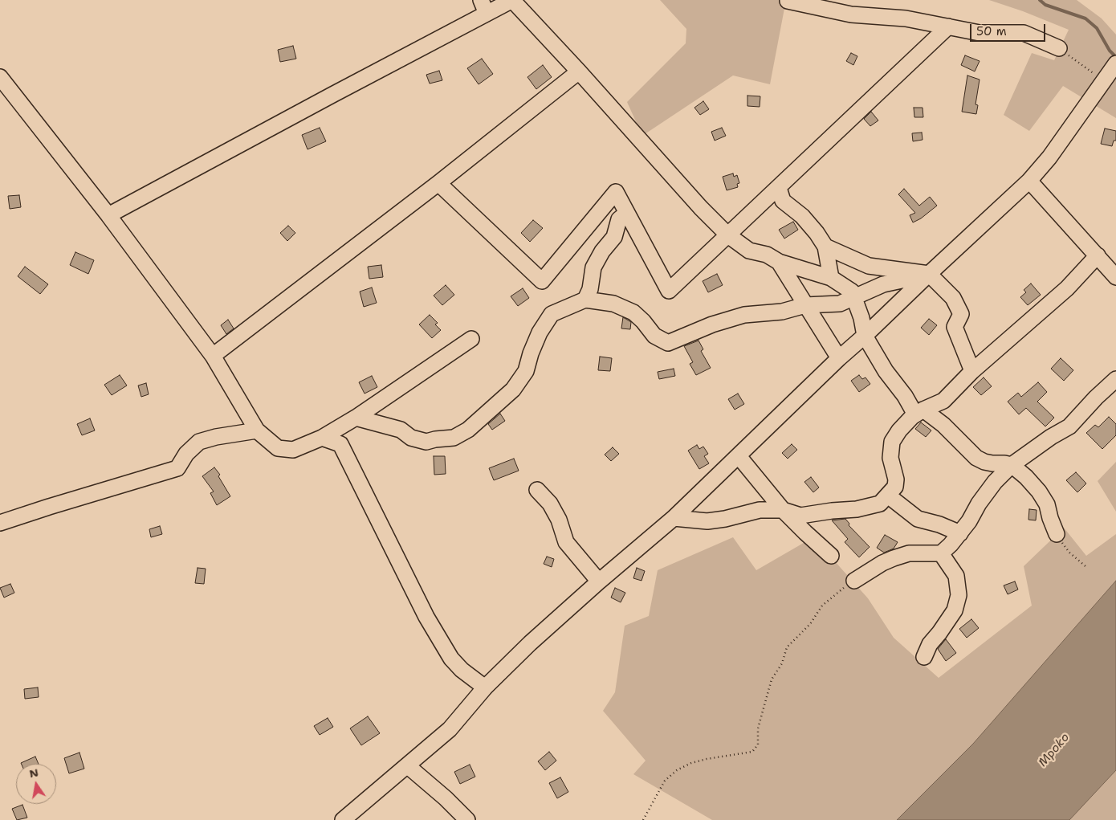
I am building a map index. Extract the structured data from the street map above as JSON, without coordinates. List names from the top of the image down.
{
  "water": ["Mpoko"],
  "scale_bar": "50 m",
  "north": "top"
}
